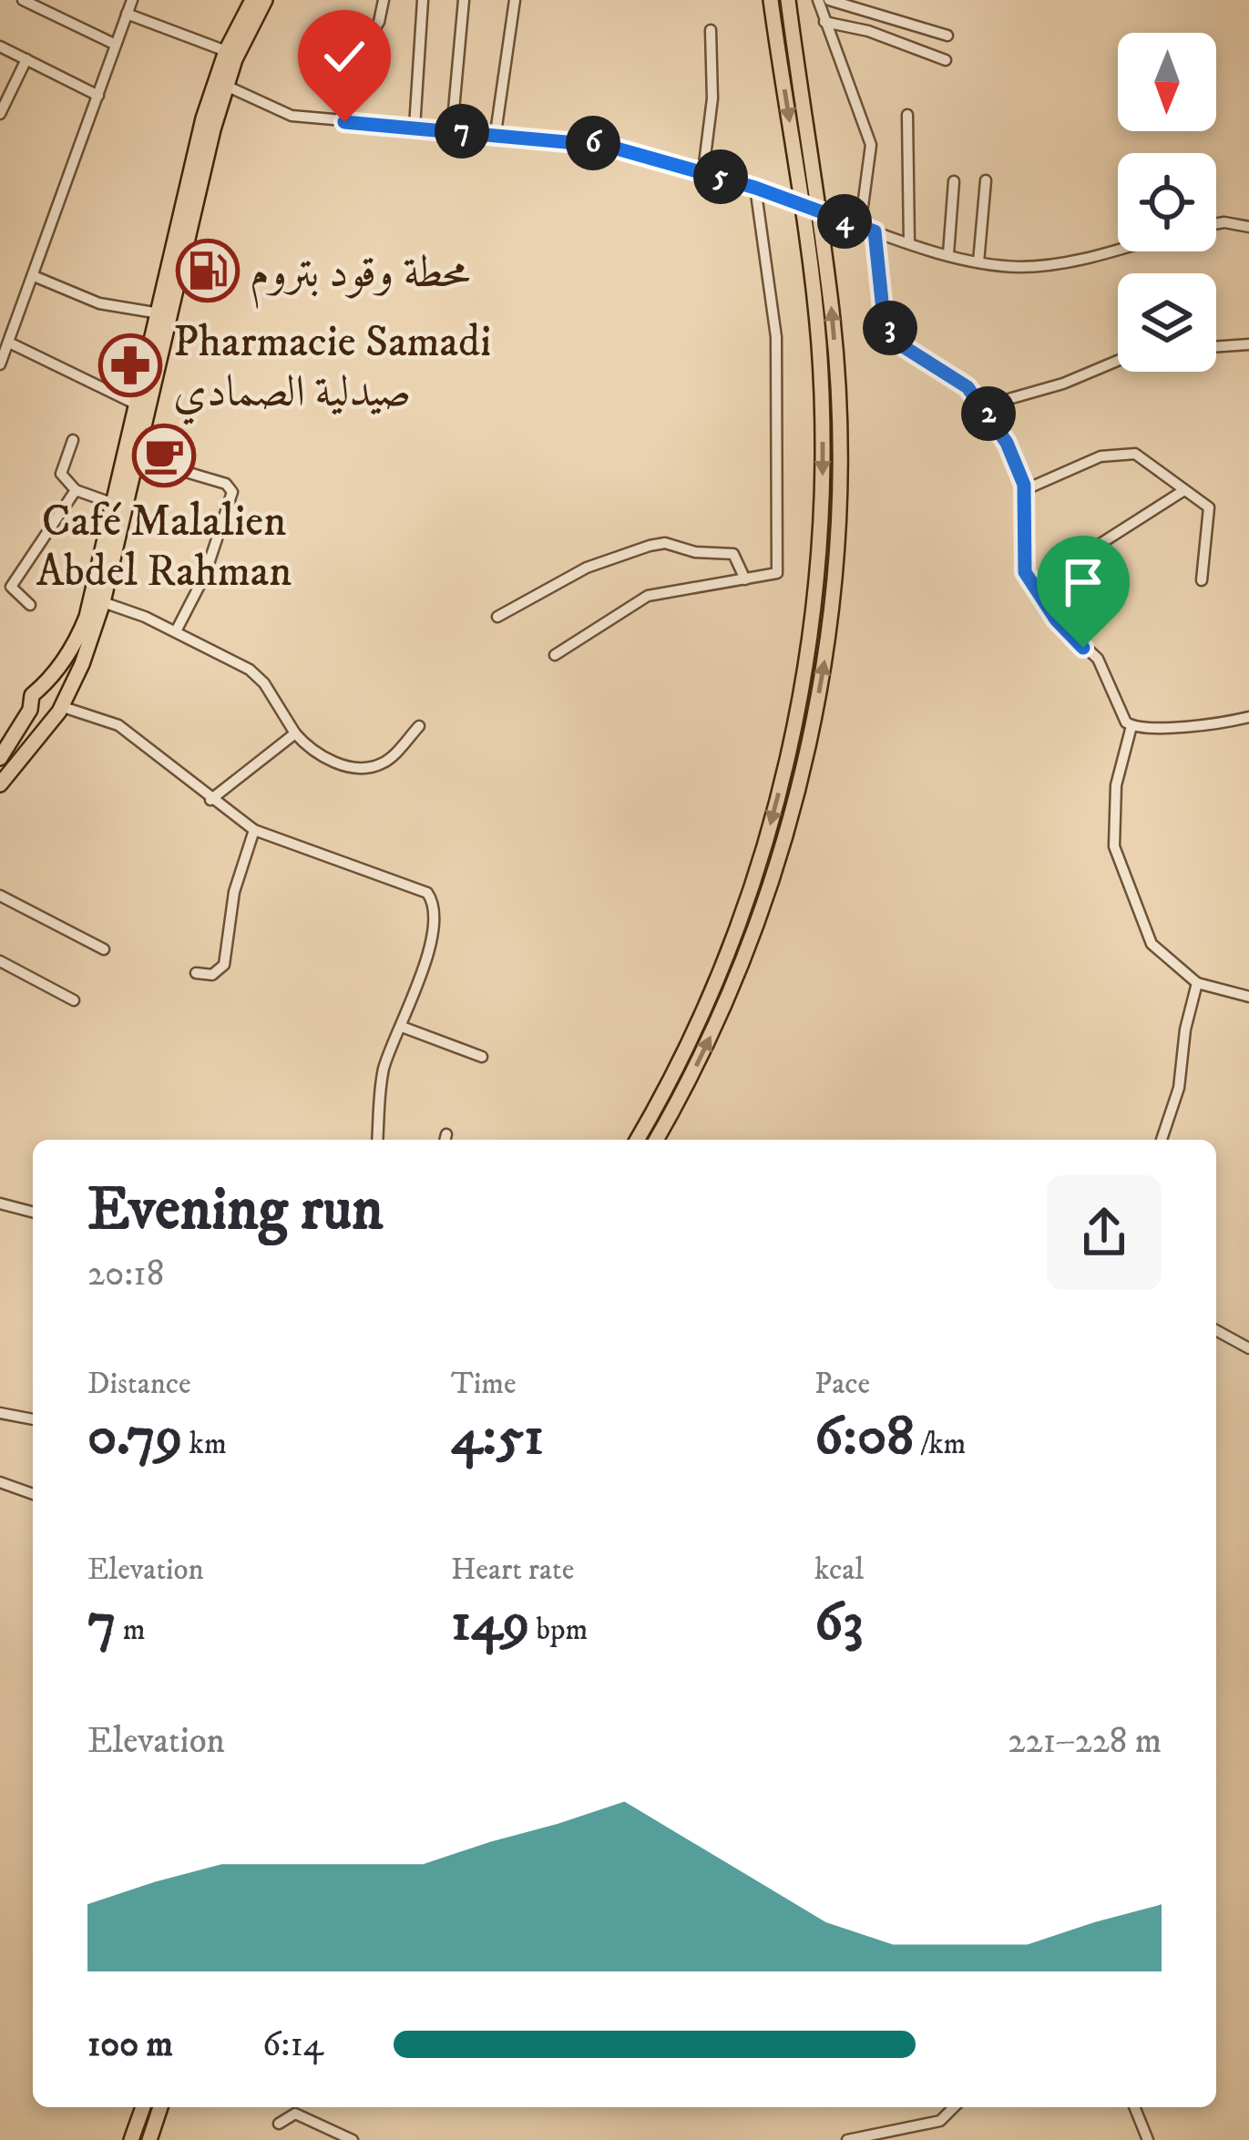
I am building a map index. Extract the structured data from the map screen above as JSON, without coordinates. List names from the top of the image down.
{
  "places": {
    "fuel station": ["محطة وقود بتروم"],
    "pharmacy": ["Pharmacie Samadi صيدلية الصمادي"],
    "cafe": ["Café Malalien Abdel Rahman"]
  },
  "north": "bottom",
  "page": {
    "pins": [
      "7",
      "6",
      "5",
      "4",
      "3",
      "2"
    ],
    "heading": ["Evening run", "20:18"],
    "stats": [
      ["Distance", "0.79 km"],
      ["Time", "4:51"],
      ["Pace", "6:08 /km"],
      ["Elevation", "7 m"],
      ["Heart rate", "149 bpm"],
      ["kcal", "63"]
    ],
    "chart": ["Elevation", "221–228 m"],
    "list": [
      {
        "name": "100 m",
        "note": "6:14"
      }
    ]
  }
}
